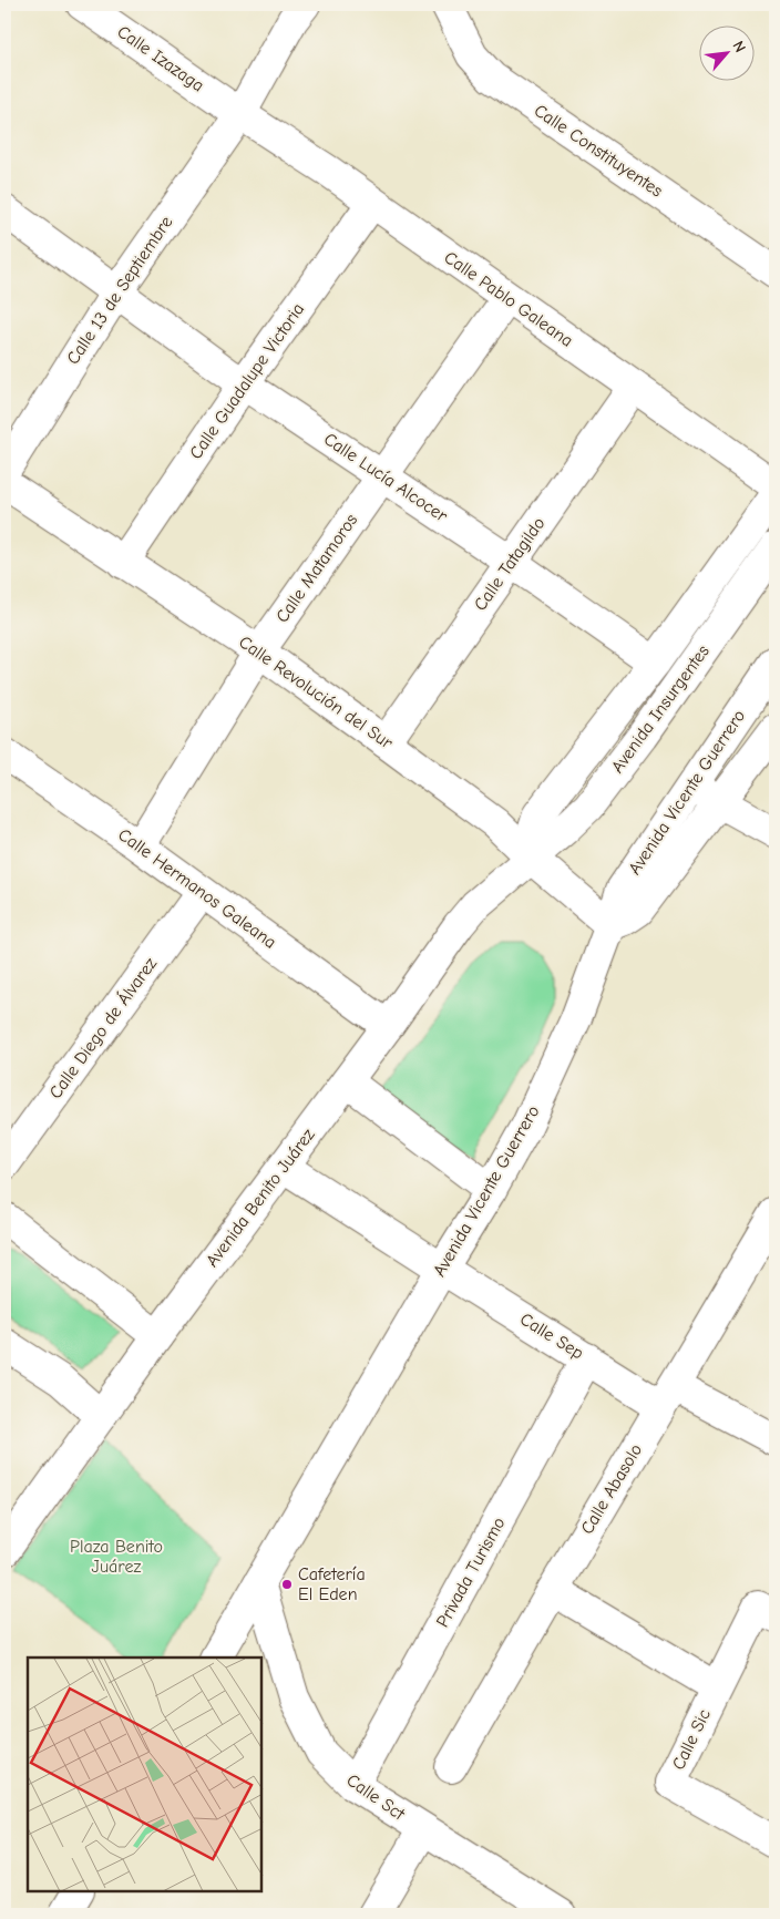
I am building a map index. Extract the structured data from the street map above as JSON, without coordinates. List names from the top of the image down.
{
  "streets": {
    "street": [
      "Calle Izazaga",
      "Calle Constituyentes",
      "Calle 13 de Septiembre",
      "Calle Pablo Galeana",
      "Calle Guadalupe Victoria",
      "Calle Lucía Alcocer",
      "Calle Tatagildo",
      "Calle Matamoros",
      "Calle Revolución del Sur",
      "Avenida Insurgentes",
      "Avenida Vicente Guerrero",
      "Calle Hermanos Galeana",
      "Calle Diego de Álvarez",
      "Avenida Benito Juárez",
      "Calle Sep",
      "Calle Abasolo",
      "Privada Turismo",
      "Calle Sic",
      "Calle Sct"
    ]
  },
  "crossings": [
    ["Calle Izazaga", "Calle 13 de Septiembre"],
    ["Calle Izazaga", "Calle Pablo Galeana"],
    ["Calle 13 de Septiembre", "Calle Pablo Galeana"],
    ["Calle 13 de Septiembre", "Calle Lucía Alcocer"],
    ["Calle Pablo Galeana", "Calle Guadalupe Victoria"],
    ["Calle Pablo Galeana", "Calle Tatagildo"],
    ["Calle Pablo Galeana", "Calle Matamoros"],
    ["Calle Guadalupe Victoria", "Calle Lucía Alcocer"],
    ["Calle Guadalupe Victoria", "Calle Revolución del Sur"],
    ["Calle Lucía Alcocer", "Calle Tatagildo"],
    ["Calle Lucía Alcocer", "Calle Matamoros"],
    ["Calle Tatagildo", "Calle Revolución del Sur"],
    ["Calle Matamoros", "Calle Revolución del Sur"],
    ["Calle Matamoros", "Calle Hermanos Galeana"],
    ["Calle Revolución del Sur", "Avenida Insurgentes"],
    ["Calle Revolución del Sur", "Avenida Vicente Guerrero"],
    ["Calle Revolución del Sur", "Avenida Benito Juárez"],
    ["Avenida Insurgentes", "Avenida Benito Juárez"],
    ["Avenida Vicente Guerrero", "Calle Sep"],
    ["Avenida Vicente Guerrero", "Calle Sct"],
    ["Calle Hermanos Galeana", "Calle Diego de Álvarez"],
    ["Calle Hermanos Galeana", "Avenida Benito Juárez"],
    ["Avenida Benito Juárez", "Calle Sep"],
    ["Calle Sep", "Calle Abasolo"],
    ["Calle Sep", "Privada Turismo"],
    ["Privada Turismo", "Calle Sct"]
  ],
  "parks": ["Plaza Benito Juárez"],
  "places": ["Cafetería El Eden"],
  "north": "top right"
}
